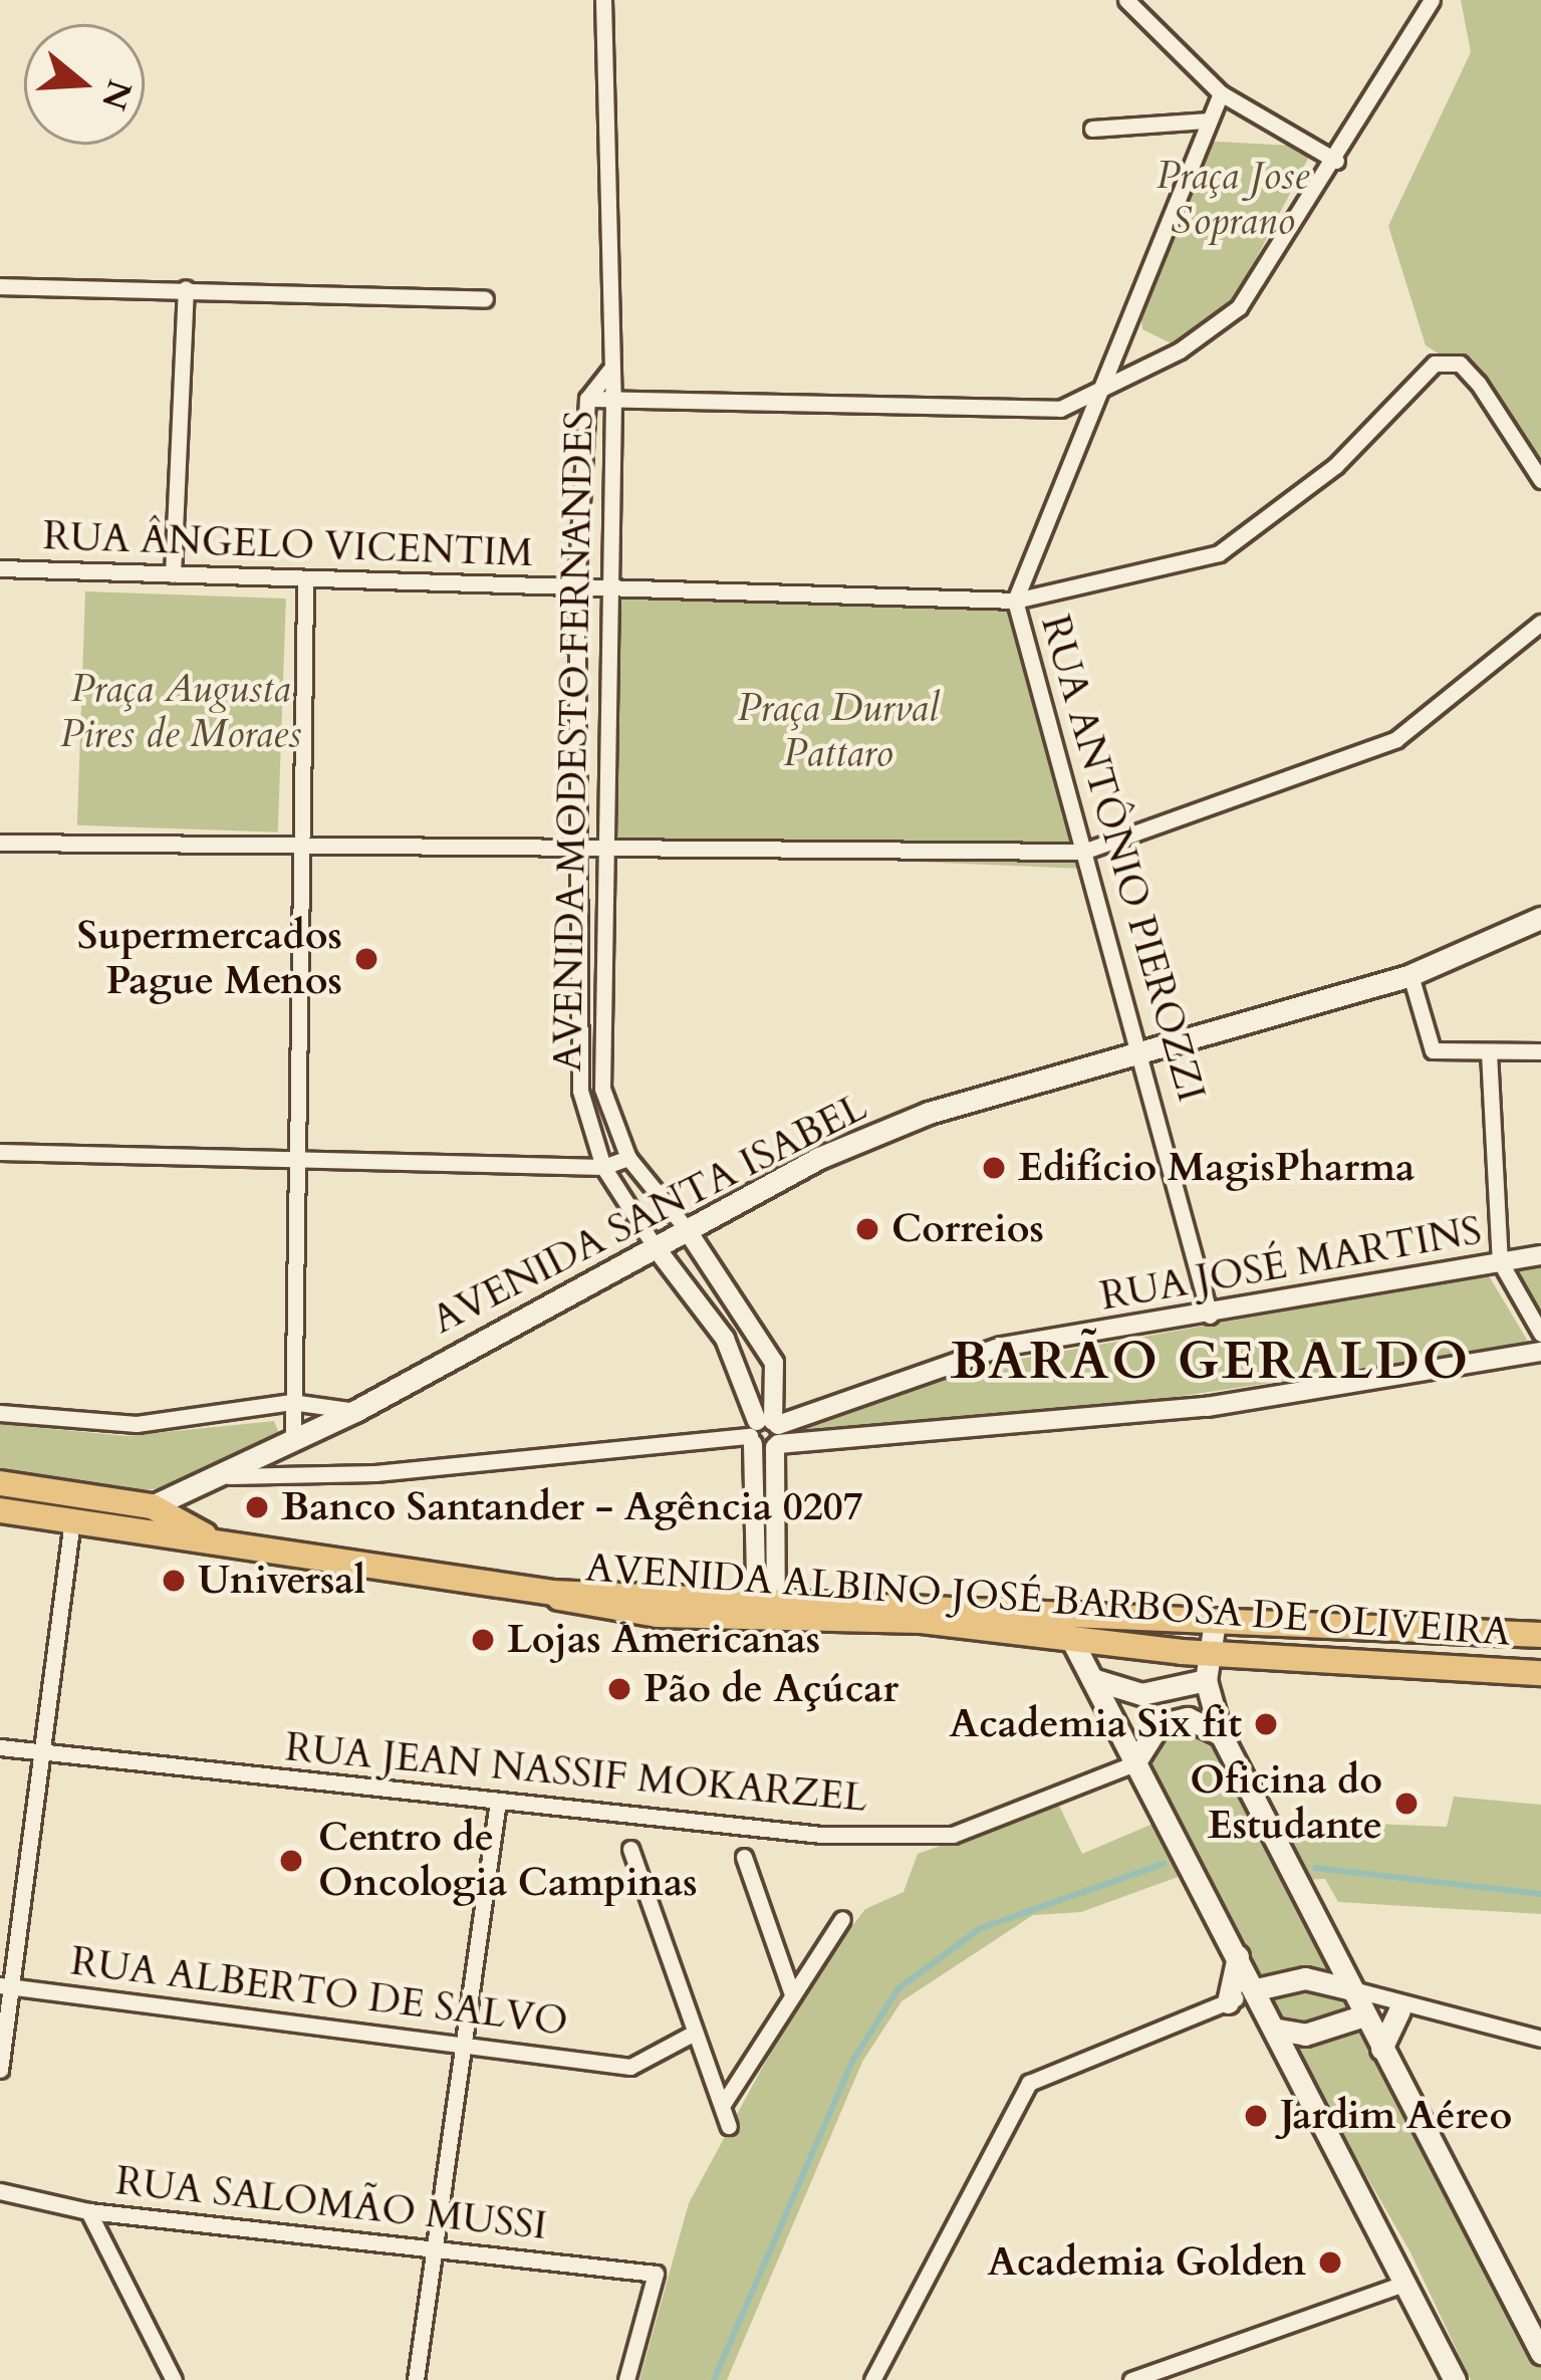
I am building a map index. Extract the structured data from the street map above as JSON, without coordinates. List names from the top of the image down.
{
  "streets": {
    "main road": ["AVENIDA SANTA ISABEL", "AVENIDA ALBINO JOSÉ BARBOSA DE OLIVEIRA"],
    "street": [
      "RUA ÂNGELO VICENTIM",
      "AVENIDA MODESTO FERNANDES",
      "RUA ANTÔNIO PIEROZZI",
      "RUA JOSÉ MARTINS",
      "RUA JEAN NASSIF MOKARZEL",
      "RUA ALBERTO DE SALVO",
      "RUA SALOMÃO MUSSI"
    ]
  },
  "crossings": [
    ["RUA ÂNGELO VICENTIM", "AVENIDA MODESTO FERNANDES"],
    ["RUA ÂNGELO VICENTIM", "RUA ANTÔNIO PIEROZZI"],
    ["AVENIDA MODESTO FERNANDES", "AVENIDA SANTA ISABEL"],
    ["AVENIDA MODESTO FERNANDES", "RUA JOSÉ MARTINS"],
    ["AVENIDA MODESTO FERNANDES", "AVENIDA ALBINO JOSÉ BARBOSA DE OLIVEIRA"],
    ["RUA ANTÔNIO PIEROZZI", "AVENIDA SANTA ISABEL"],
    ["RUA ANTÔNIO PIEROZZI", "RUA JOSÉ MARTINS"],
    ["AVENIDA SANTA ISABEL", "RUA JOSÉ MARTINS"],
    ["AVENIDA SANTA ISABEL", "AVENIDA ALBINO JOSÉ BARBOSA DE OLIVEIRA"]
  ],
  "districts": ["BARÃO GERALDO"],
  "parks": ["Praça Jose Soprano", "Praça Augusta Pires de Moraes", "Praça Durval Pattaro"],
  "places": [
    "Supermercados Pague Menos",
    "Edifício MagisPharma",
    "Correios",
    "Banco Santander - Agência 0207",
    "Universal",
    "Lojas Americanas",
    "Pão de Açúcar",
    "Academia Six fit",
    "Oficina do Estudante",
    "Centro de Oncologia Campinas",
    "Jardim Aéreo",
    "Academia Golden"
  ],
  "north": "right"
}
